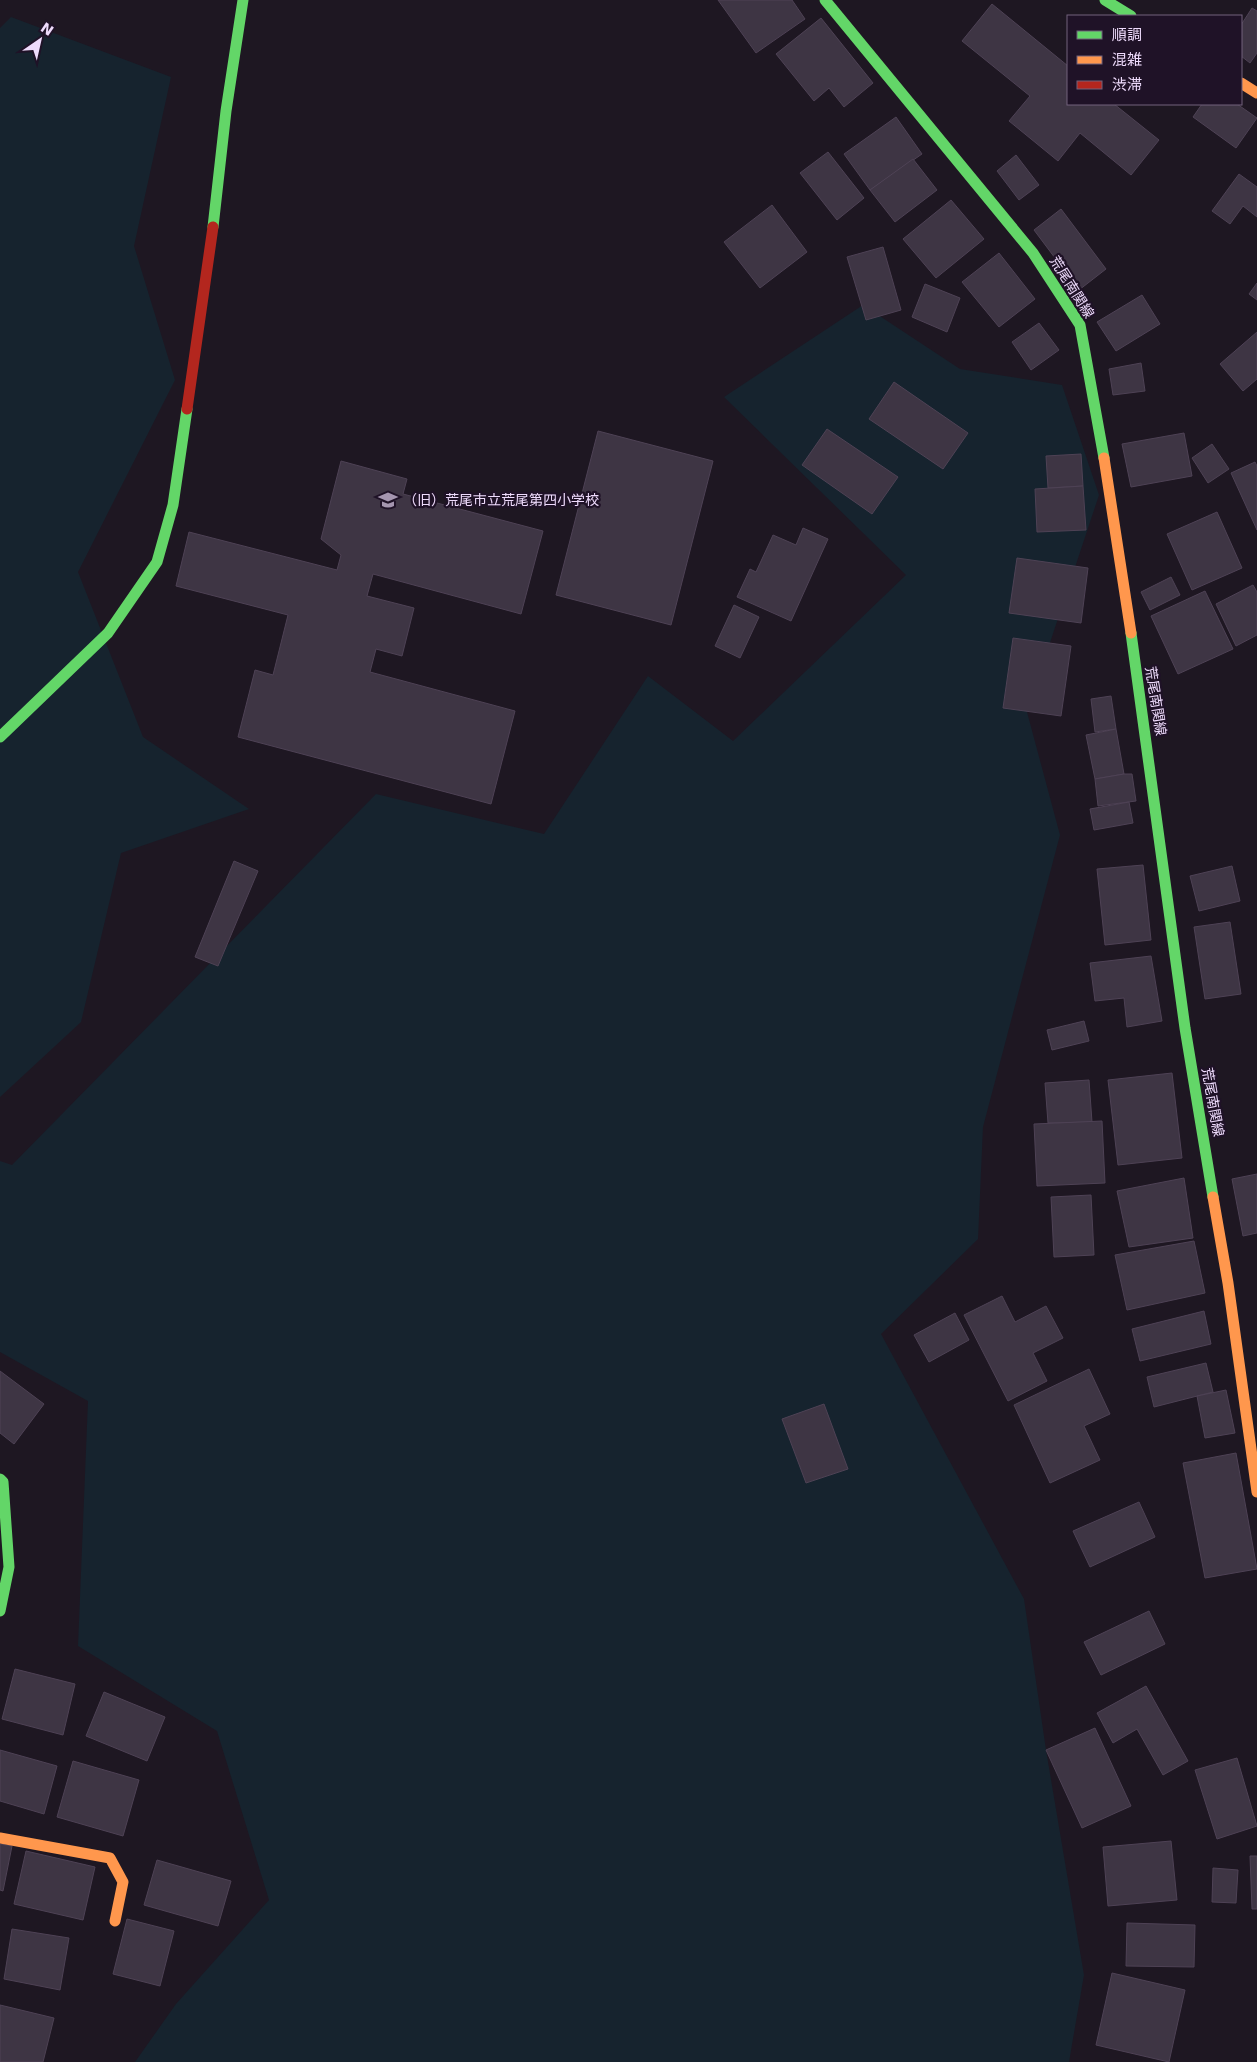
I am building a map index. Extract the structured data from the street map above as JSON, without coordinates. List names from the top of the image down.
{
  "streets": {
    "main road": ["荒尾南関線"]
  },
  "places": {
    "school or university": ["（旧）荒尾市立荒尾第四小学校"]
  },
  "legend": ["順調", "混雑", "渋滞"],
  "north": "top right"
}
